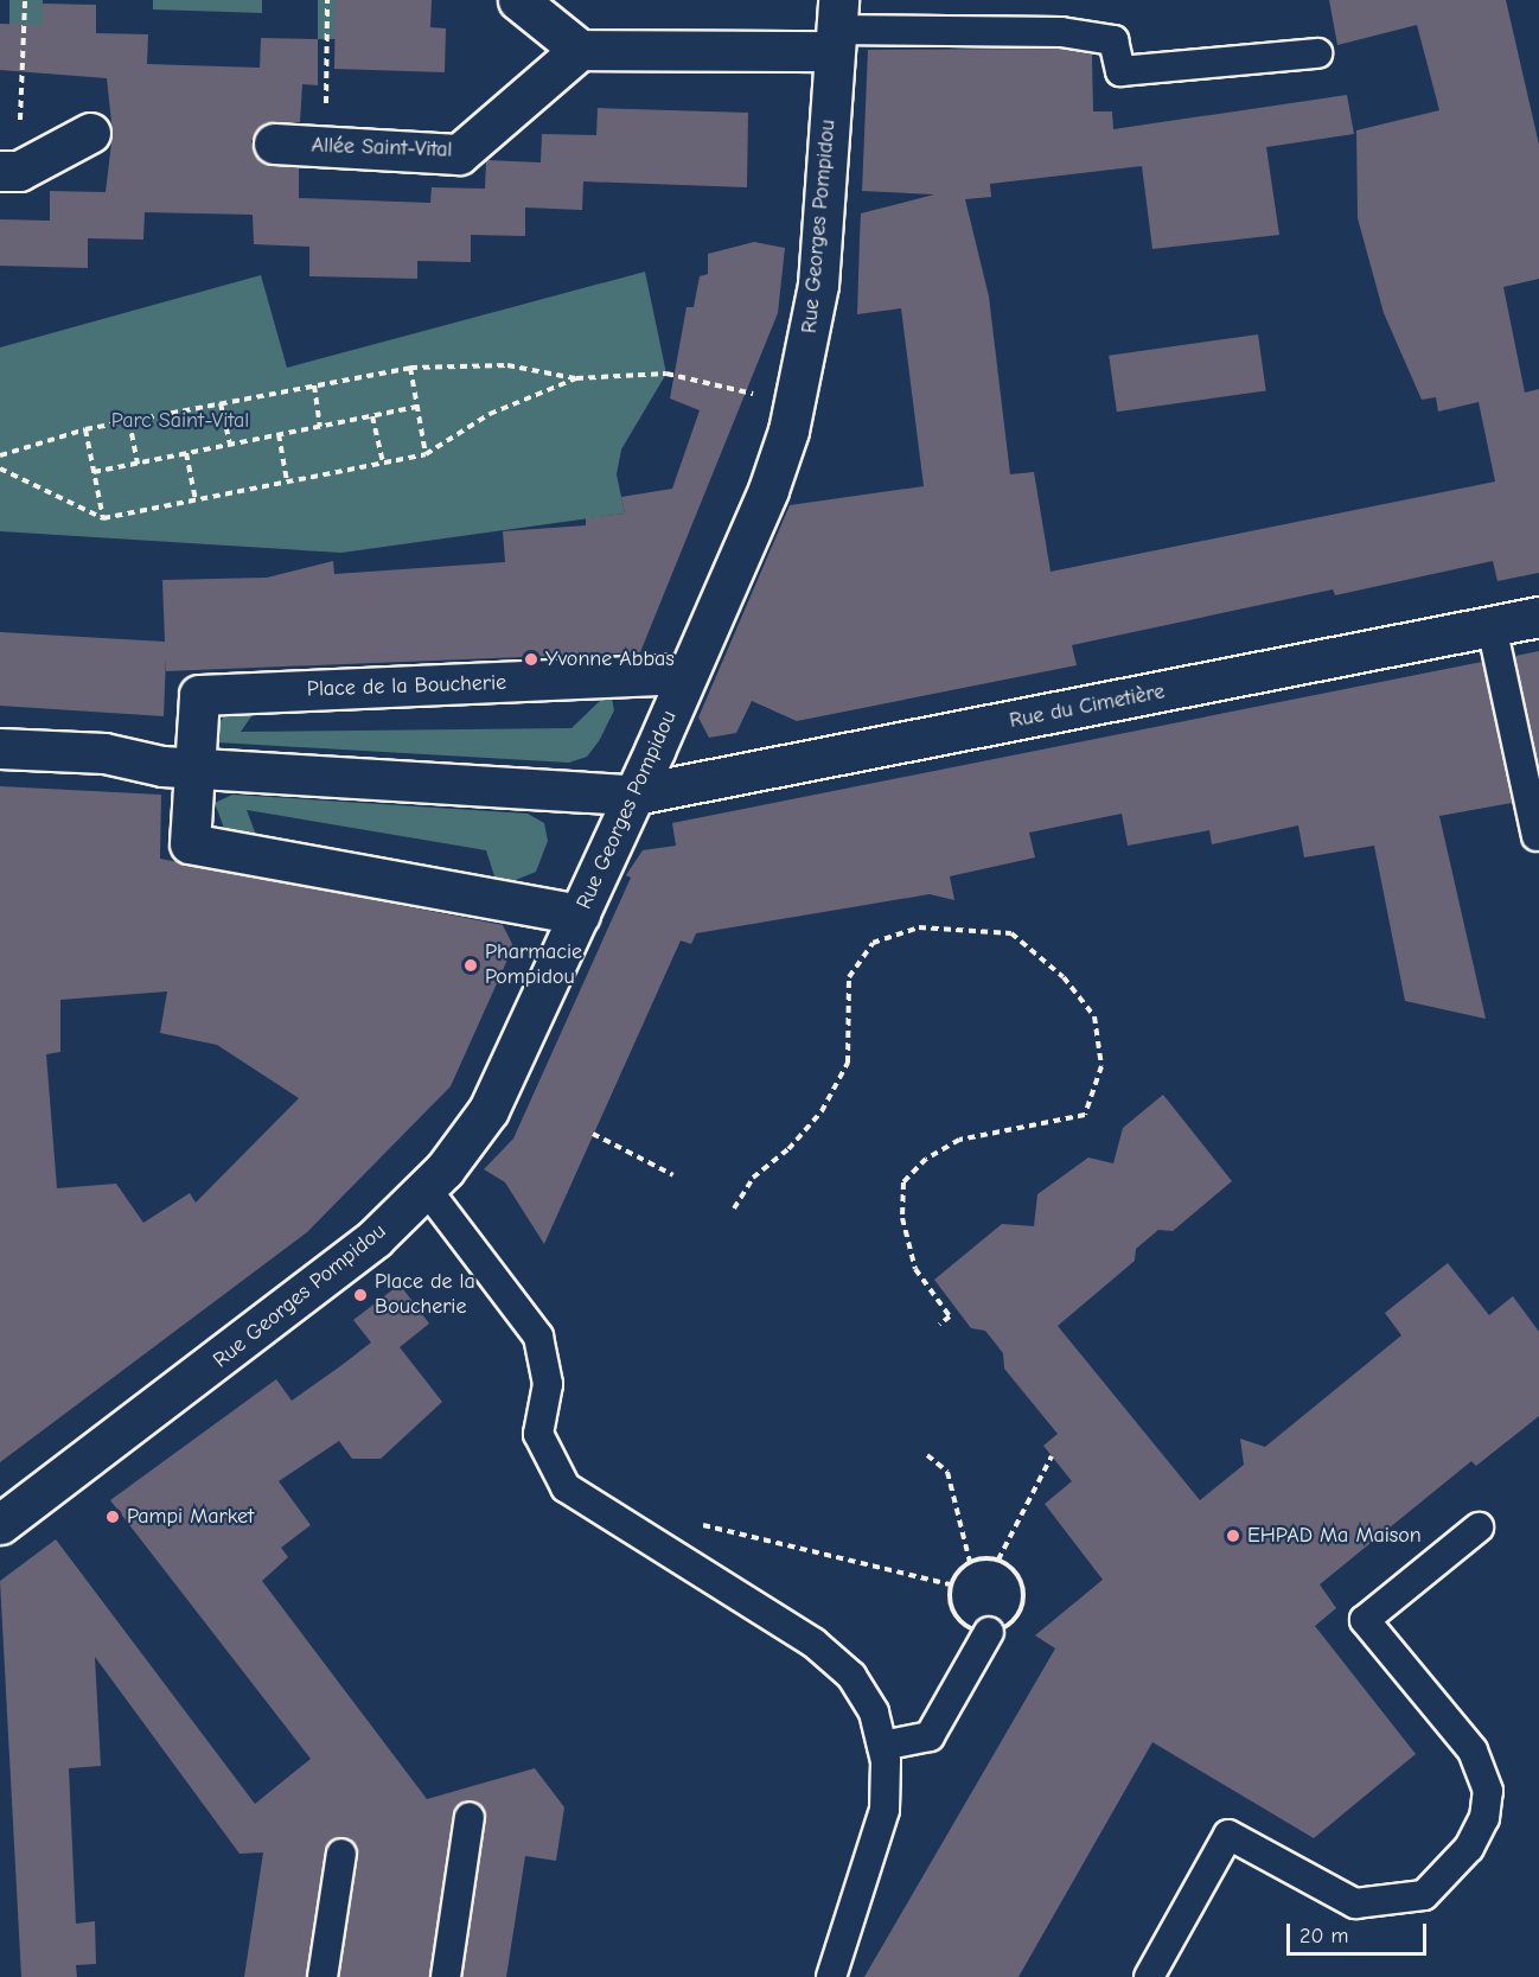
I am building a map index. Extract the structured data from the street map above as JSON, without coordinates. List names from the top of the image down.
{
  "streets": {
    "street": [
      "Allée Saint-Vital",
      "Rue Georges Pompidou",
      "Place de la Boucherie",
      "Rue du Cimetière"
    ]
  },
  "crossings": [
    ["Rue Georges Pompidou", "Place de la Boucherie"],
    ["Rue Georges Pompidou", "Rue du Cimetière"]
  ],
  "parks": ["Parc Saint-Vital"],
  "places": [
    "Yvonne Abbas",
    "Pharmacie Pompidou",
    "Place de la Boucherie",
    "Pampi Market",
    "EHPAD Ma Maison"
  ],
  "scale_bar": "20 m"
}
